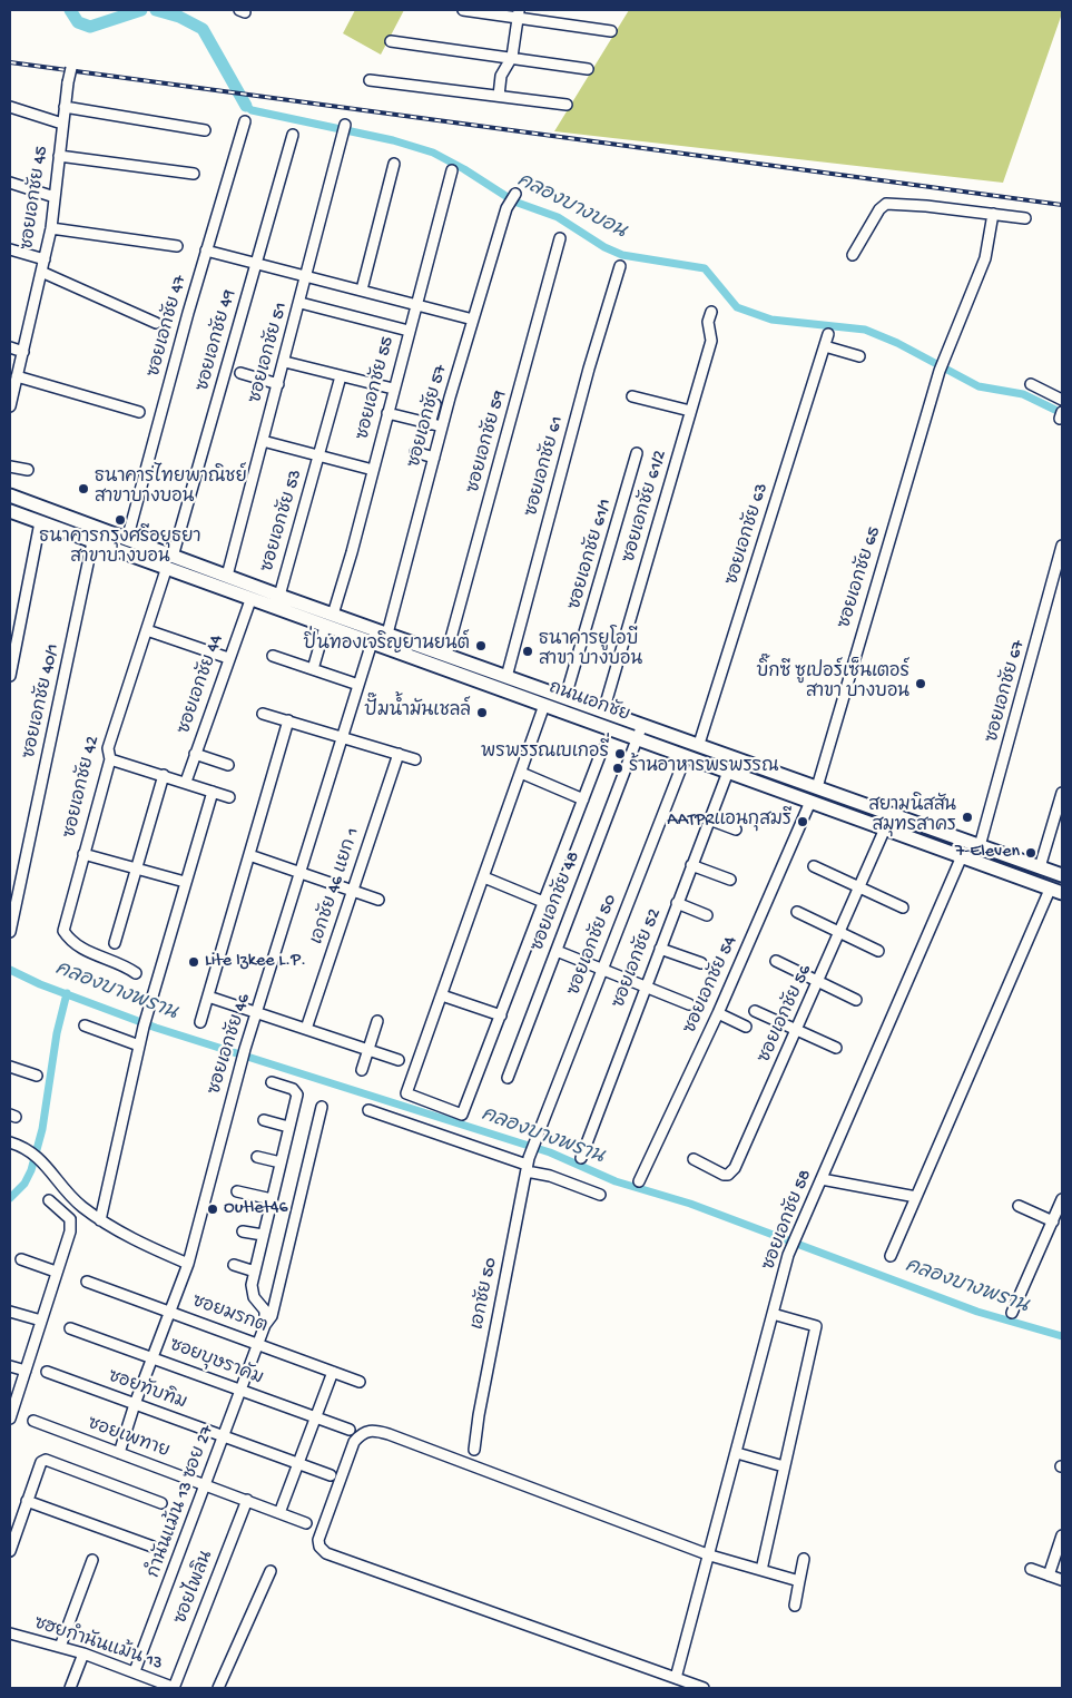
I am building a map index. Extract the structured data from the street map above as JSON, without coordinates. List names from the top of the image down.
{
  "streets": {
    "main road": ["ถนนเอกชัย"],
    "street": [
      "ซอยเอกชัย 45",
      "ซอยเอกชัย 47",
      "ซอยเอกชัย 49",
      "ซอยเอกชัย 51",
      "ซอยเอกชัย 55",
      "ซอยเอกชัย 57",
      "ซอยเอกชัย 59",
      "ซอยเอกชัย 61",
      "ซอยเอกชัย 61/2",
      "ซอยเอกชัย 53",
      "ซอยเอกชัย 63",
      "ซอยเอกชัย 61/1",
      "ซอยเอกชัย 65",
      "ซอยเอกชัย 44",
      "ซอยเอกชัย 67",
      "ซอยเอกชัย 40/1",
      "ซอยเอกชัย 42",
      "เอกชัย 46 แยก 1",
      "ซอยเอกชัย 48",
      "ซอยเอกชัย 50",
      "ซอยเอกชัย 52",
      "ซอยเอกชัย 54",
      "ซอยเอกชัย 56",
      "ซอยเอกชัย 46",
      "ซอยเอกชัย 58",
      "เอกชัย 50",
      "ซอยมรกต",
      "ซอยบุษราคัม",
      "ซอยทับทิม",
      "ซอยเพทาย",
      "กำนันแม้น 13 ซอย 27",
      "ซอยไพลิน",
      "ซฮยกำนันแม้น 13"
    ]
  },
  "crossings": [
    ["ซอยเอกชัย 47", "ถนนเอกชัย"],
    ["ซอยเอกชัย 49", "ถนนเอกชัย"],
    ["ซอยเอกชัย 51", "ถนนเอกชัย"],
    ["ซอยเอกชัย 55", "ถนนเอกชัย"],
    ["ซอยเอกชัย 57", "ถนนเอกชัย"],
    ["ซอยเอกชัย 59", "ถนนเอกชัย"],
    ["ซอยเอกชัย 61", "ถนนเอกชัย"],
    ["ซอยเอกชัย 61/2", "ถนนเอกชัย"],
    ["ซอยเอกชัย 53", "ถนนเอกชัย"],
    ["ซอยเอกชัย 63", "ถนนเอกชัย"],
    ["ซอยเอกชัย 61/1", "ถนนเอกชัย"],
    ["ซอยเอกชัย 65", "ถนนเอกชัย"],
    ["ซอยเอกชัย 44", "ถนนเอกชัย"],
    ["ซอยเอกชัย 67", "ถนนเอกชัย"],
    ["ซอยเอกชัย 40/1", "ถนนเอกชัย"],
    ["ถนนเอกชัย", "ซอยเอกชัย 42"],
    ["ถนนเอกชัย", "ซอยเอกชัย 48"],
    ["ถนนเอกชัย", "ซอยเอกชัย 50"],
    ["ถนนเอกชัย", "ซอยเอกชัย 52"],
    ["ถนนเอกชัย", "ซอยเอกชัย 54"],
    ["ถนนเอกชัย", "ซอยเอกชัย 56"],
    ["ถนนเอกชัย", "ซอยเอกชัย 46"],
    ["ถนนเอกชัย", "ซอยเอกชัย 58"],
    ["ซอยเอกชัย 50", "เอกชัย 50"],
    ["ซอยเอกชัย 46", "ซอยมรกต"],
    ["ซอยเอกชัย 46", "ซอยบุษราคัม"],
    ["ซอยเอกชัย 46", "ซอยทับทิม"],
    ["ซอยเอกชัย 46", "ซอยเพทาย"],
    ["ซอยมรกต", "กำนันแม้น 13 ซอย 27"],
    ["ซอยบุษราคัม", "กำนันแม้น 13 ซอย 27"],
    ["ซอยทับทิม", "กำนันแม้น 13 ซอย 27"],
    ["ซอยเพทาย", "กำนันแม้น 13 ซอย 27"],
    ["ซอยเพทาย", "ซอยไพลิน"],
    ["กำนันแม้น 13 ซอย 27", "ซฮยกำนันแม้น 13"],
    ["ซอยไพลิน", "ซฮยกำนันแม้น 13"]
  ],
  "water": ["คลองบางบอน", "คลองบางพราน"],
  "places": [
    "ธนาคารไทยพาณิชย์ สาขาบางบอน",
    "ธนาคารกรุงศรีอยุธยา สาขาบางบอน",
    "ปิ่นทองเจริญยานยนต์",
    "ธนาคารยูโอบี สาขา บางบอน",
    "บิ๊กซี ซูเปอร์เซ็นเตอร์ สาขา บางบอน",
    "ปั๊มน้ำมันเชลล์",
    "พรพรรณเบเกอรี่",
    "ร้านอาหารพรพรรณ",
    "สยามนิสสัน สมุทรสาคร",
    "AATPRแอนกุสมรี",
    "7-Eleven",
    "Lite Izkee L.P.",
    "Outlet46"
  ]
}
